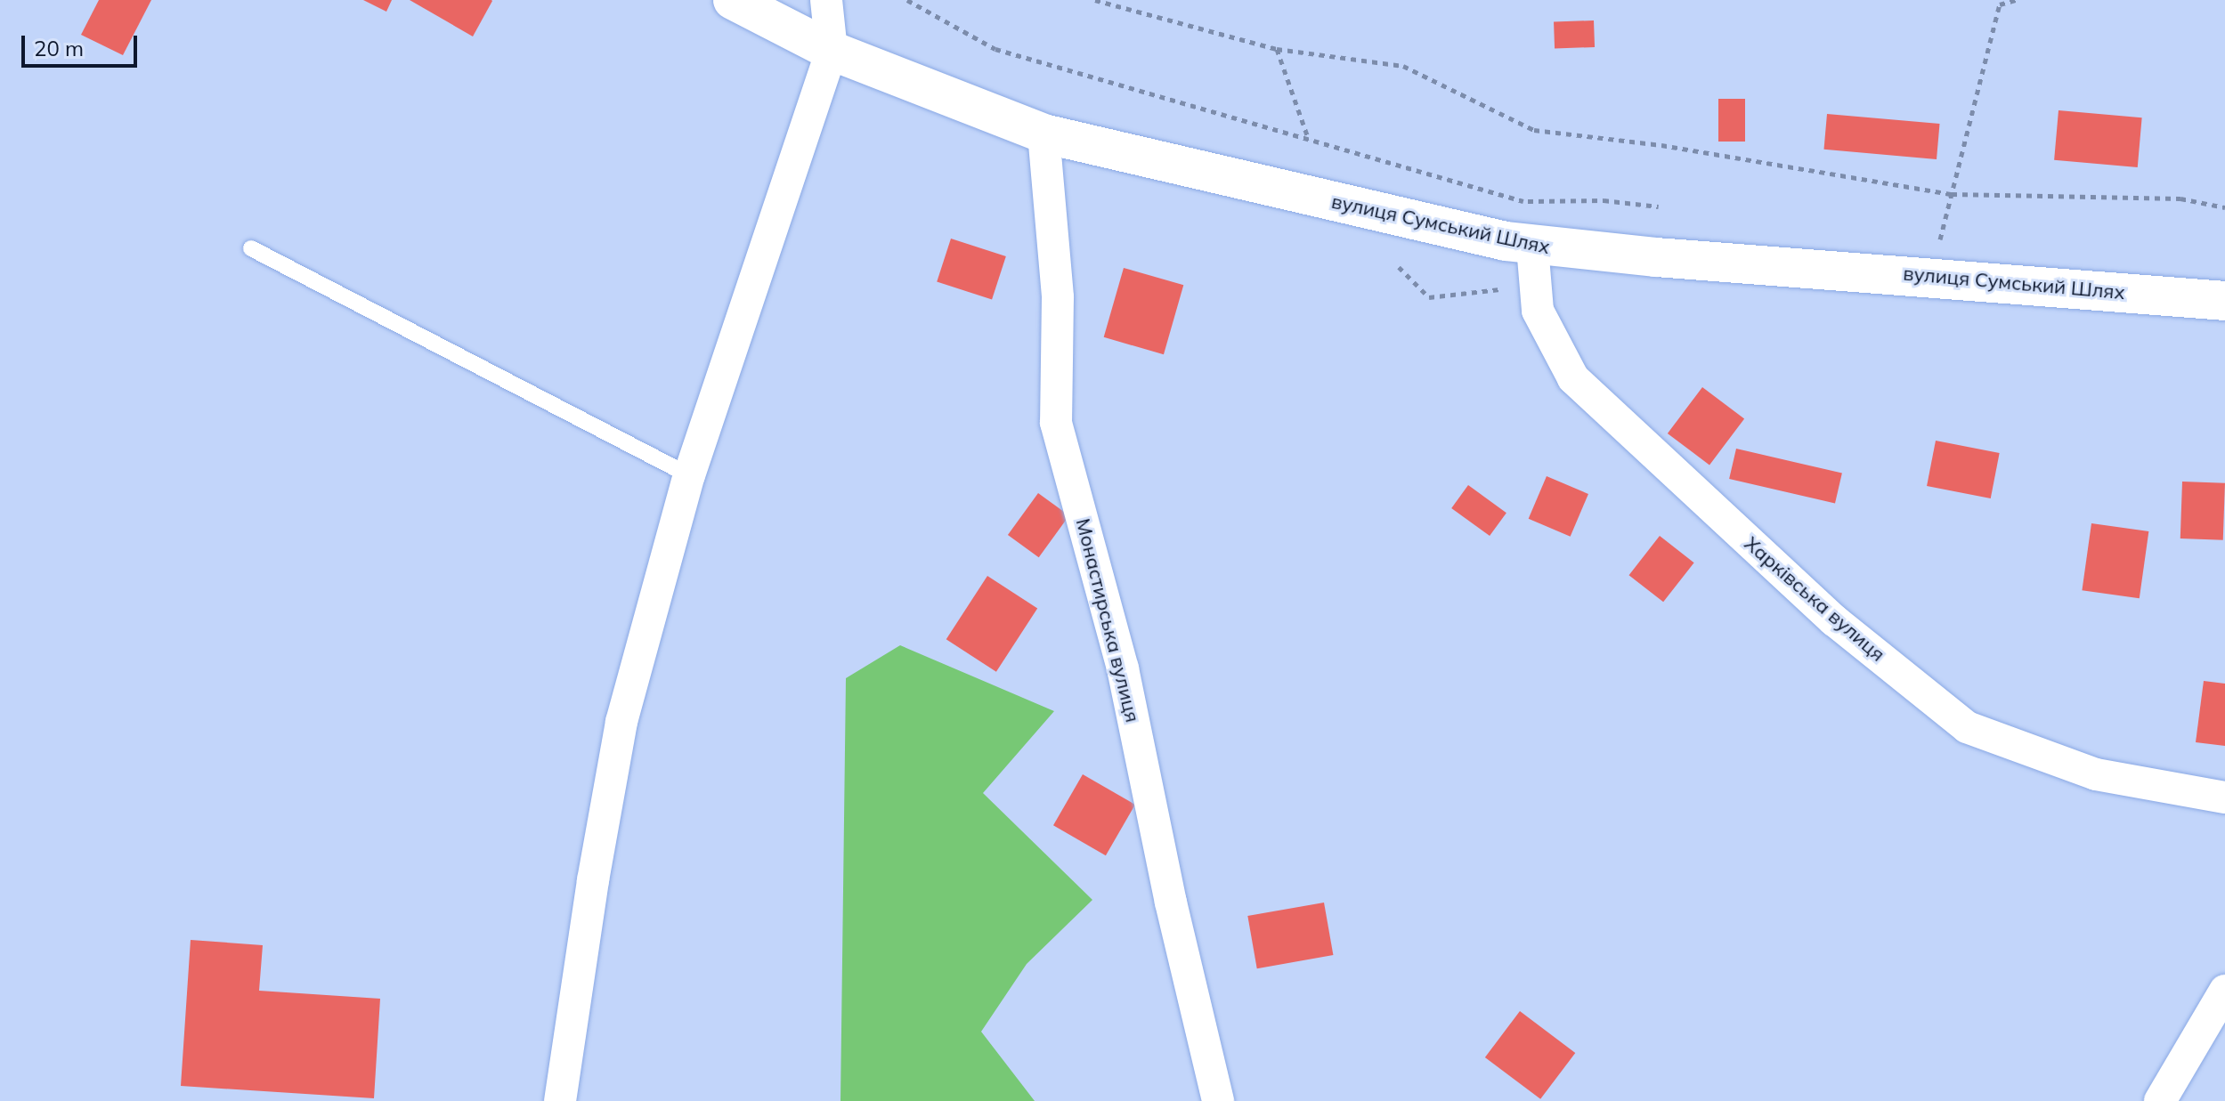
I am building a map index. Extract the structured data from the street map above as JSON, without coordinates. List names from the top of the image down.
{
  "streets": {
    "main road": ["вулиця Сумський Шлях"],
    "street": ["Харківська вулиця", "Монастирська вулиця"]
  },
  "crossings": [
    ["вулиця Сумський Шлях", "Харківська вулиця"],
    ["вулиця Сумський Шлях", "Монастирська вулиця"]
  ],
  "scale_bar": "20 m"
}
